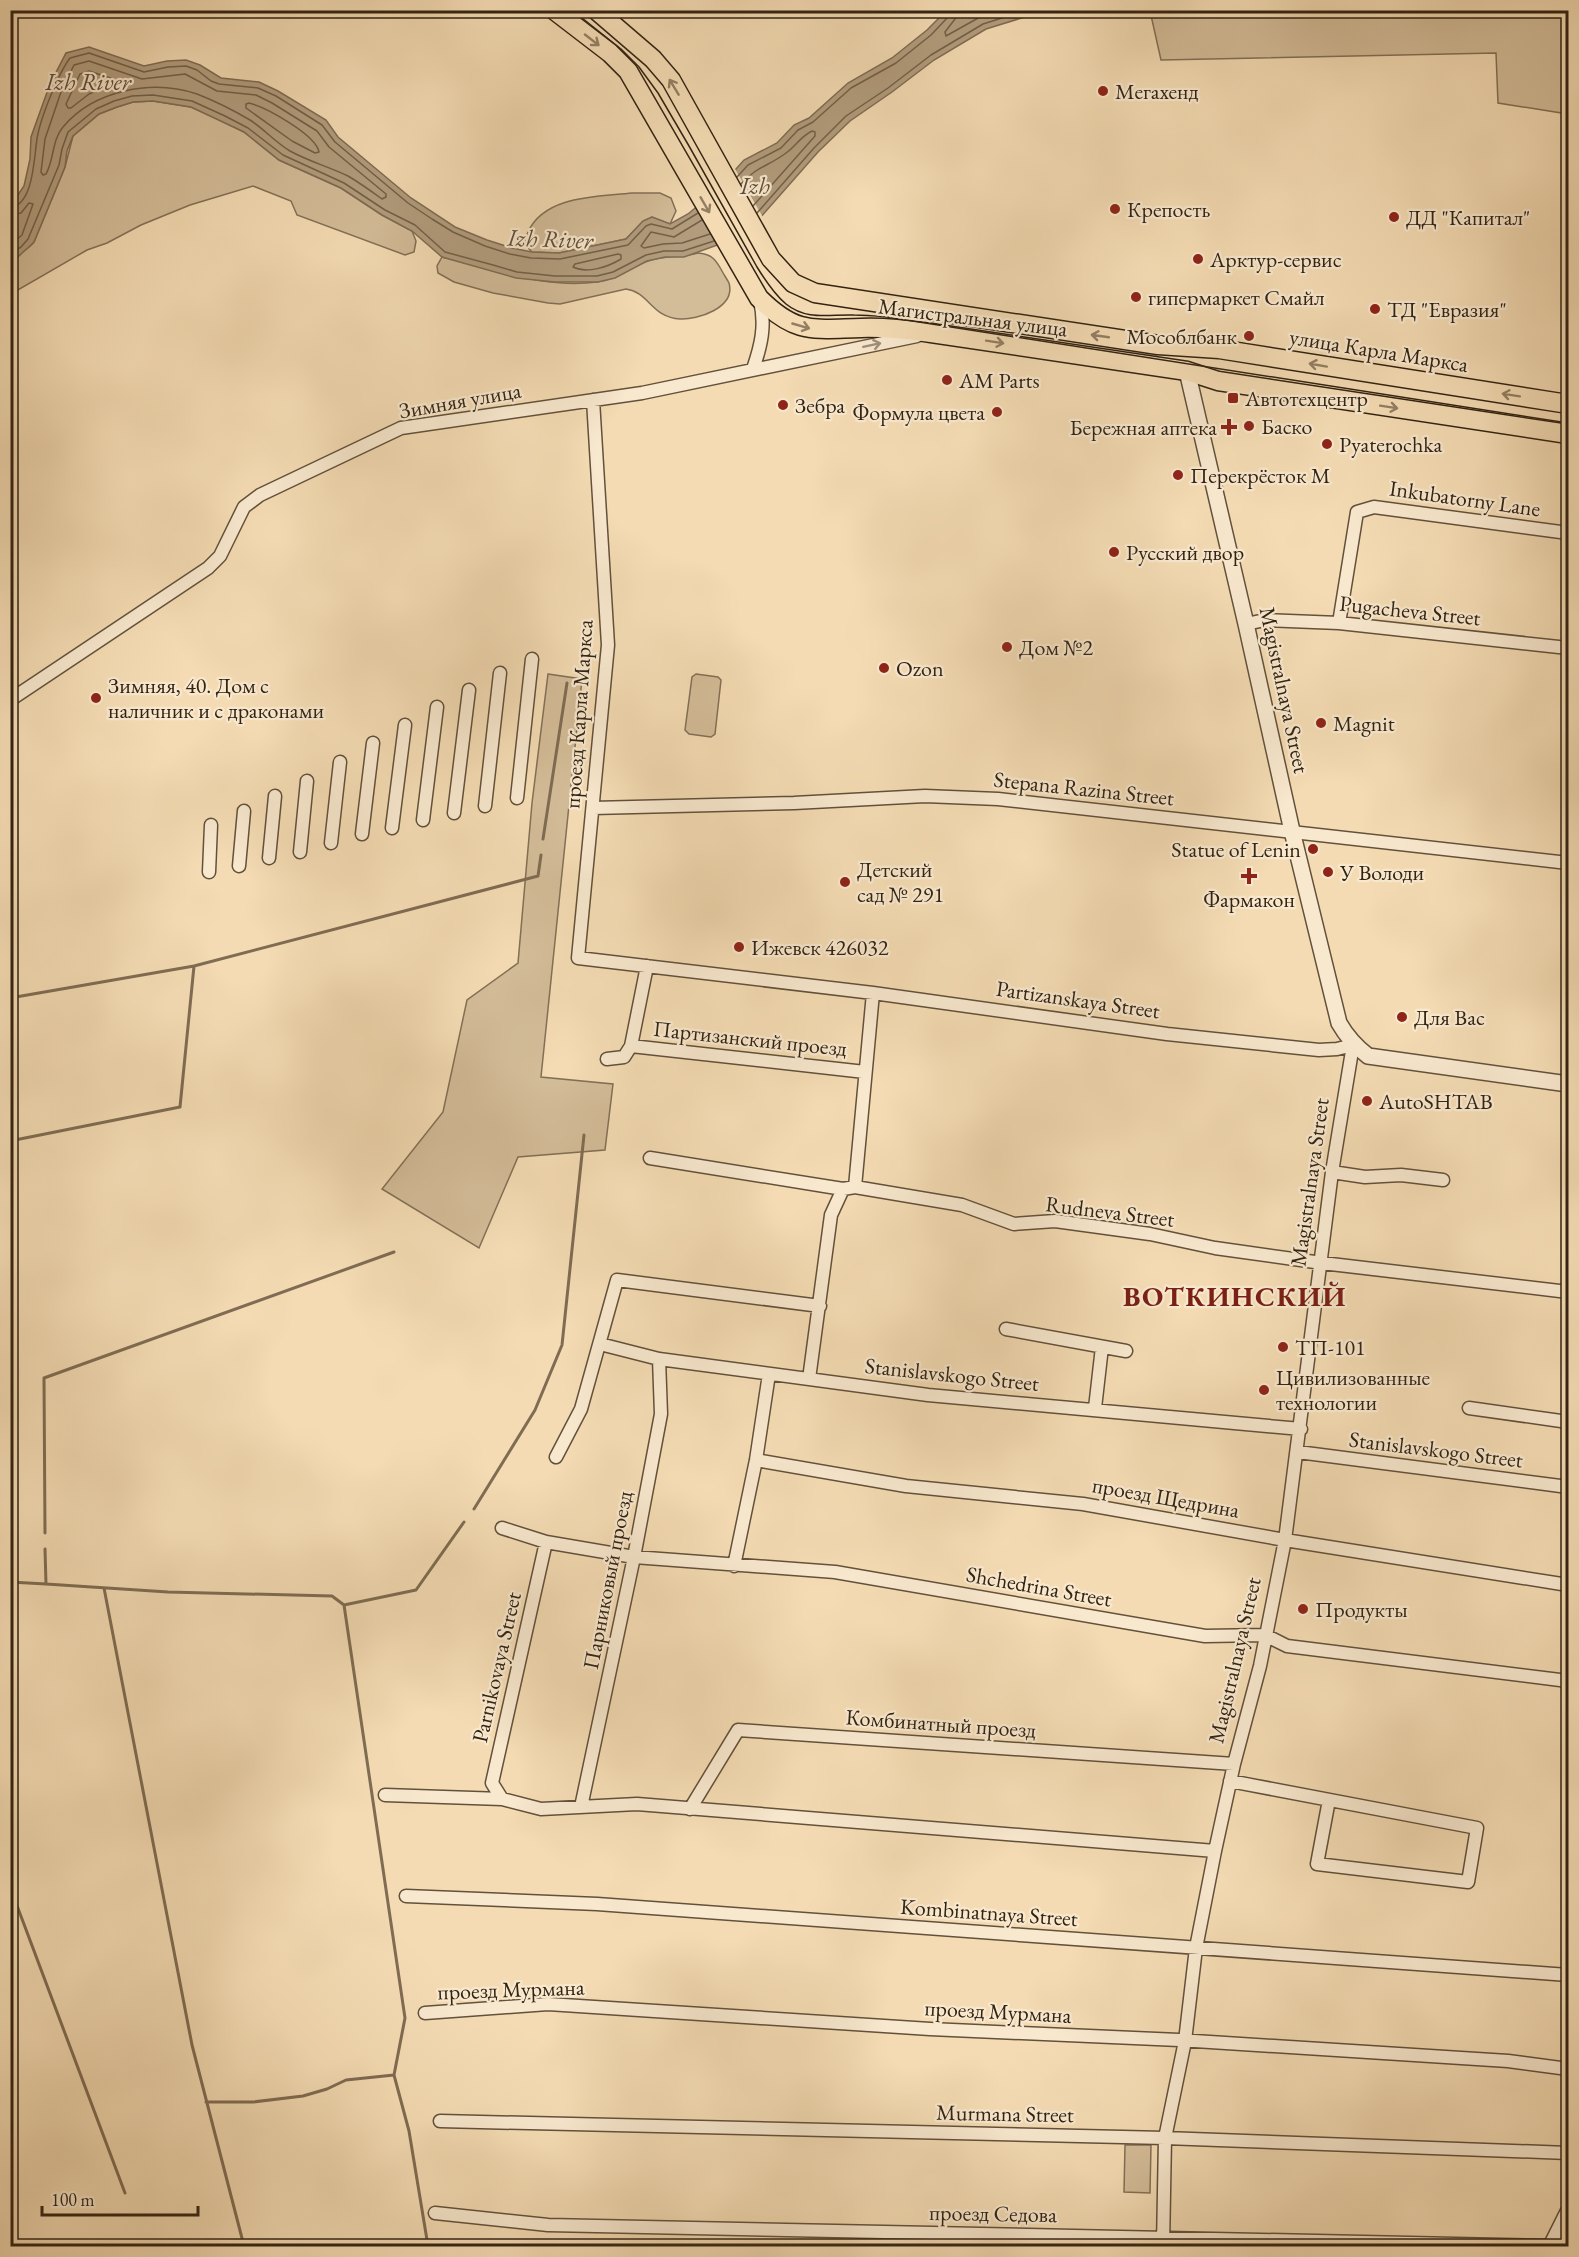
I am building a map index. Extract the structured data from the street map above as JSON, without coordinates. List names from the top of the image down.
{
  "streets": {
    "main road": ["Магистральная улица", "улица Карла Маркса", "Magistralnaya Street"],
    "street": [
      "Зимняя улица",
      "Inkubatorny Lane",
      "Pugacheva Street",
      "проезд Карла Маркса",
      "Stepana Razina Street",
      "Partizanskaya Street",
      "Партизанский проезд",
      "Rudneva Street",
      "Stanislavskogo Street",
      "проезд Щедрина",
      "Парниковый проезд",
      "Shchedrina Street",
      "Parnikovaya Street",
      "Комбинатный проезд",
      "Kombinatnaya Street",
      "проезд Мурмана",
      "Murmana Street",
      "проезд Седова"
    ]
  },
  "crossings": [
    ["Магистральная улица", "улица Карла Маркса"],
    ["Магистральная улица", "Зимняя улица"],
    ["Магистральная улица", "Magistralnaya Street"],
    ["улица Карла Маркса", "Magistralnaya Street"],
    ["Зимняя улица", "проезд Карла Маркса"],
    ["Inkubatorny Lane", "Pugacheva Street"],
    ["Pugacheva Street", "Magistralnaya Street"],
    ["Magistralnaya Street", "Stepana Razina Street"],
    ["Magistralnaya Street", "Partizanskaya Street"],
    ["Magistralnaya Street", "Rudneva Street"],
    ["Magistralnaya Street", "Stanislavskogo Street"],
    ["Magistralnaya Street", "проезд Щедрина"],
    ["Magistralnaya Street", "Shchedrina Street"],
    ["Magistralnaya Street", "Комбинатный проезд"],
    ["Magistralnaya Street", "Kombinatnaya Street"],
    ["Magistralnaya Street", "проезд Мурмана"],
    ["Magistralnaya Street", "Murmana Street"],
    ["Magistralnaya Street", "проезд Седова"],
    ["проезд Карла Маркса", "Stepana Razina Street"],
    ["проезд Карла Маркса", "Partizanskaya Street"],
    ["Partizanskaya Street", "Партизанский проезд"],
    ["Партизанский проезд", "Rudneva Street"],
    ["Партизанский проезд", "Stanislavskogo Street"],
    ["Stanislavskogo Street", "Парниковый проезд"],
    ["Парниковый проезд", "Shchedrina Street"],
    ["Shchedrina Street", "Parnikovaya Street"]
  ],
  "districts": ["ВОТКИНСКИЙ"],
  "water": ["Izh River", "Izh"],
  "places": {
    "other": [
      "Мегахенд",
      "Крепость",
      "ДД \"Капитал\"",
      "Арктур-сервис",
      "гипермаркет Смайл",
      "ТД \"Евразия\"",
      "Мособлбанк",
      "AM Parts",
      "Зебра",
      "Формула цвета",
      "Баско",
      "Pyaterochka",
      "Перекрёсток М",
      "Русский двор",
      "Дом №2",
      "Ozon",
      "Зимняя, 40. Дом с наличник и с драконами",
      "Magnit",
      "Statue of Lenin",
      "У Володи",
      "Детский сад № 291",
      "Ижевск 426032",
      "Для Вас",
      "AutoSHTAB",
      "ТП-101",
      "Цивилизованные технологии",
      "Продукты"
    ],
    "transit": ["Автотехцентр"],
    "health": ["Бережная аптека", "Фармакон"]
  },
  "scale_bar": "100 m"
}
